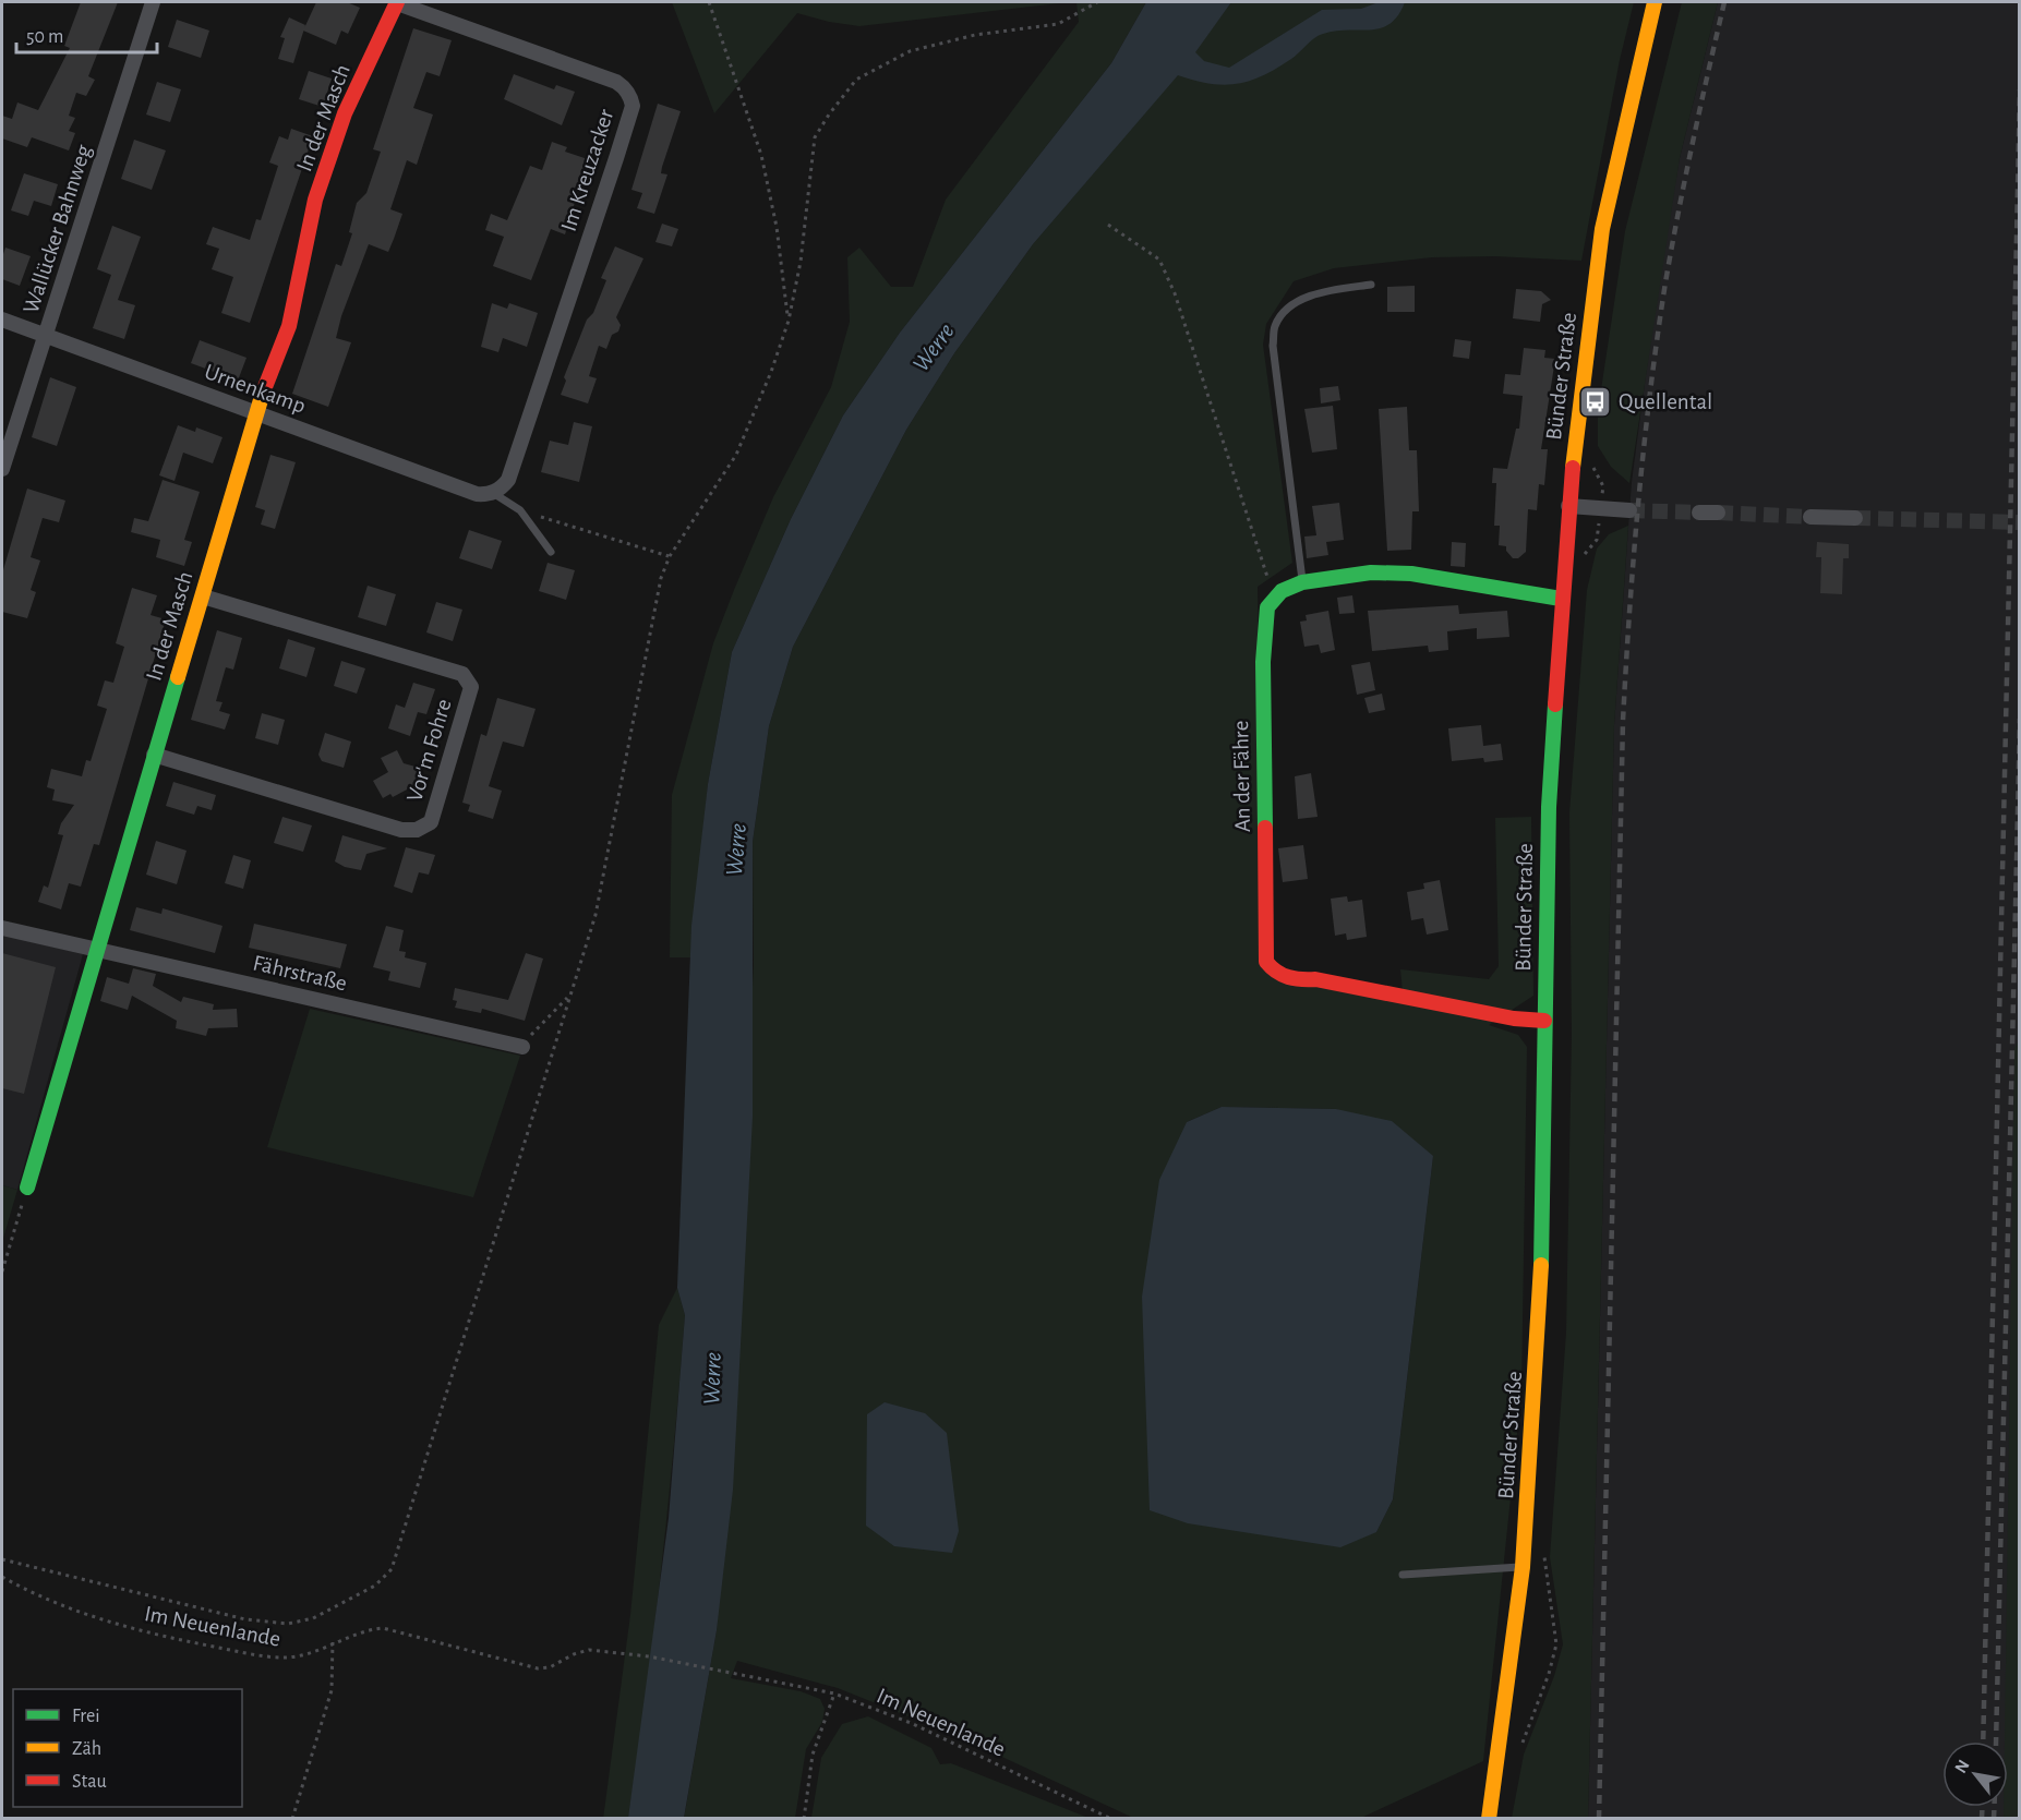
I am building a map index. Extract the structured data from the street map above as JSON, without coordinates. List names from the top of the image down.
{
  "streets": {
    "street": [
      "In der Masch",
      "Im Kreuzacker",
      "Wallücker Bahnweg",
      "Bünder Straße",
      "Urnenkamp",
      "Vor'm Fohre",
      "An der Fähre",
      "Fährstraße"
    ],
    "path": ["Im Neuenlande"]
  },
  "crossings": [
    ["In der Masch", "Im Kreuzacker"],
    ["In der Masch", "Urnenkamp"],
    ["In der Masch", "Vor'm Fohre"],
    ["In der Masch", "Fährstraße"],
    ["Im Kreuzacker", "Urnenkamp"],
    ["Wallücker Bahnweg", "Urnenkamp"],
    ["Bünder Straße", "An der Fähre"]
  ],
  "water": ["Werre"],
  "places": {
    "bus stop": ["Quellental"]
  },
  "legend": ["Frei", "Zäh", "Stau"],
  "scale_bar": "50 m",
  "north": "top left"
}
